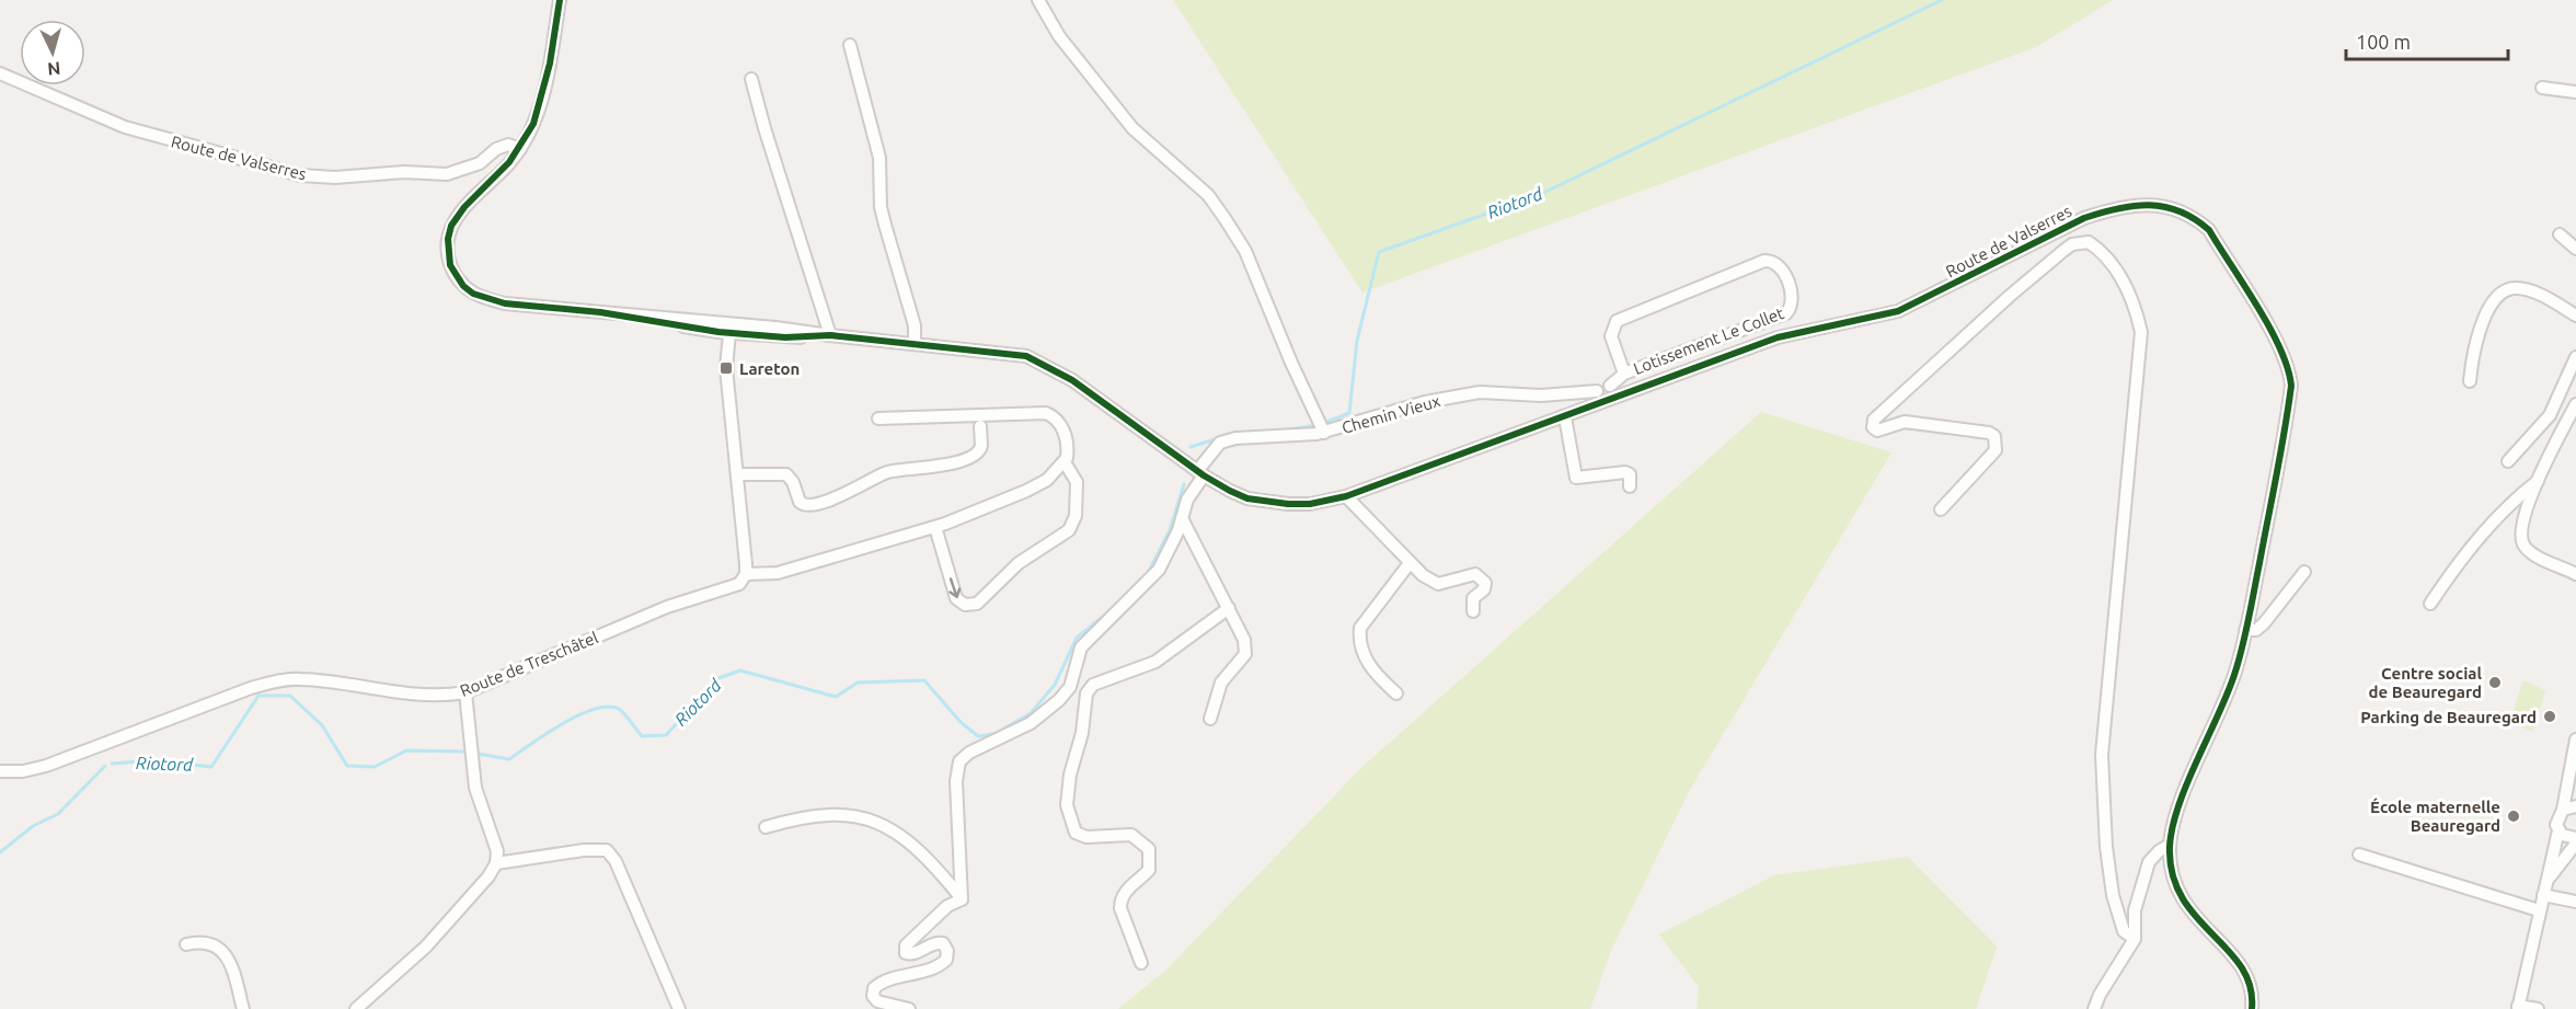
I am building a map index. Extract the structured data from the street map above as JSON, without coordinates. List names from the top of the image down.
{
  "streets": {
    "street": [
      "Route de Valserres",
      "Lotissement Le Collet",
      "Chemin Vieux",
      "Route de Treschâtel"
    ]
  },
  "crossings": [
    ["Route de Valserres", "Chemin Vieux"],
    ["Lotissement Le Collet", "Chemin Vieux"]
  ],
  "water": ["Riotord"],
  "places": {
    "transit": ["Lareton"],
    "other": ["Centre social de Beauregard", "Parking de Beauregard", "École maternelle Beauregard"]
  },
  "scale_bar": "100 m",
  "north": "bottom"
}
